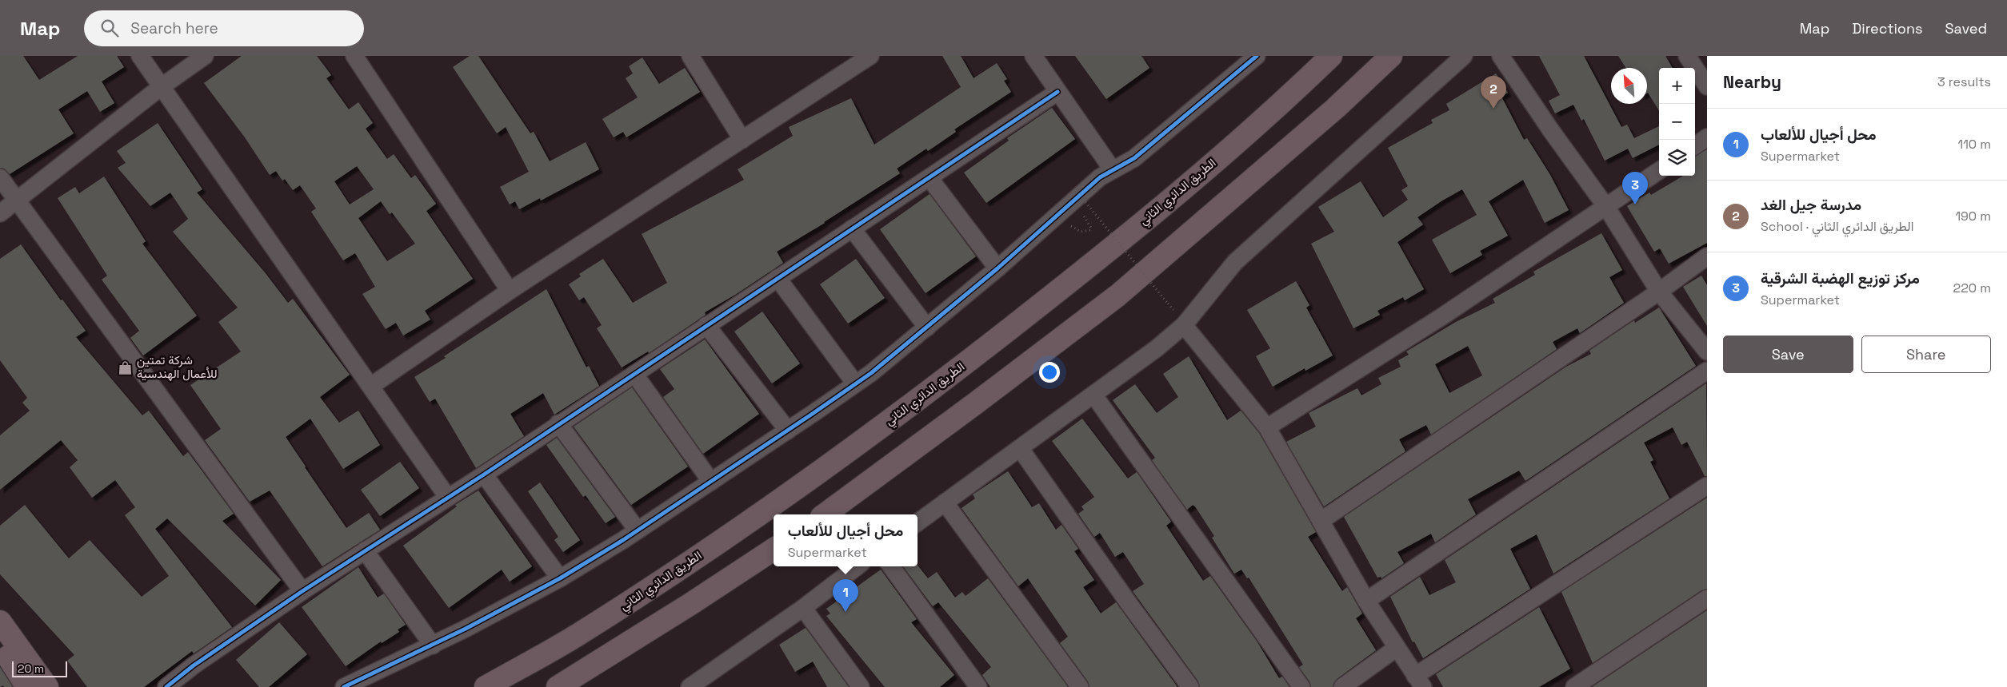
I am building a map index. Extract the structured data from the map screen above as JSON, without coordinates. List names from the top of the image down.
{
  "streets": {
    "highway": ["الطريق الدائري الثاني"]
  },
  "places": {
    "shop": ["شركة تمتين للأعمال الهندسية"]
  },
  "scale_bar": "20 m",
  "north": "top left",
  "page": {
    "header": "Map",
    "search": "Search here",
    "nav": ["Map", "Directions", "Saved"],
    "heading": ["Nearby", "3 results"],
    "map_buttons": ["+", "−"],
    "pins": ["2", "3", "1"],
    "list": [
      {
        "mark": "1",
        "name": "محل أجيال للألعاب",
        "note": "Supermarket",
        "value": "110 m"
      },
      {
        "mark": "2",
        "name": "مدرسة جيل الغد",
        "note": "School · الطريق الدائري الثاني",
        "value": "190 m"
      },
      {
        "mark": "3",
        "name": "مركز توزيع الهضبة الشرقية",
        "note": "Supermarket",
        "value": "220 m"
      }
    ],
    "buttons": ["Save", "Share"],
    "popup": ["محل أجيال للألعاب", "Supermarket"],
    "scale": "20 m"
  }
}
